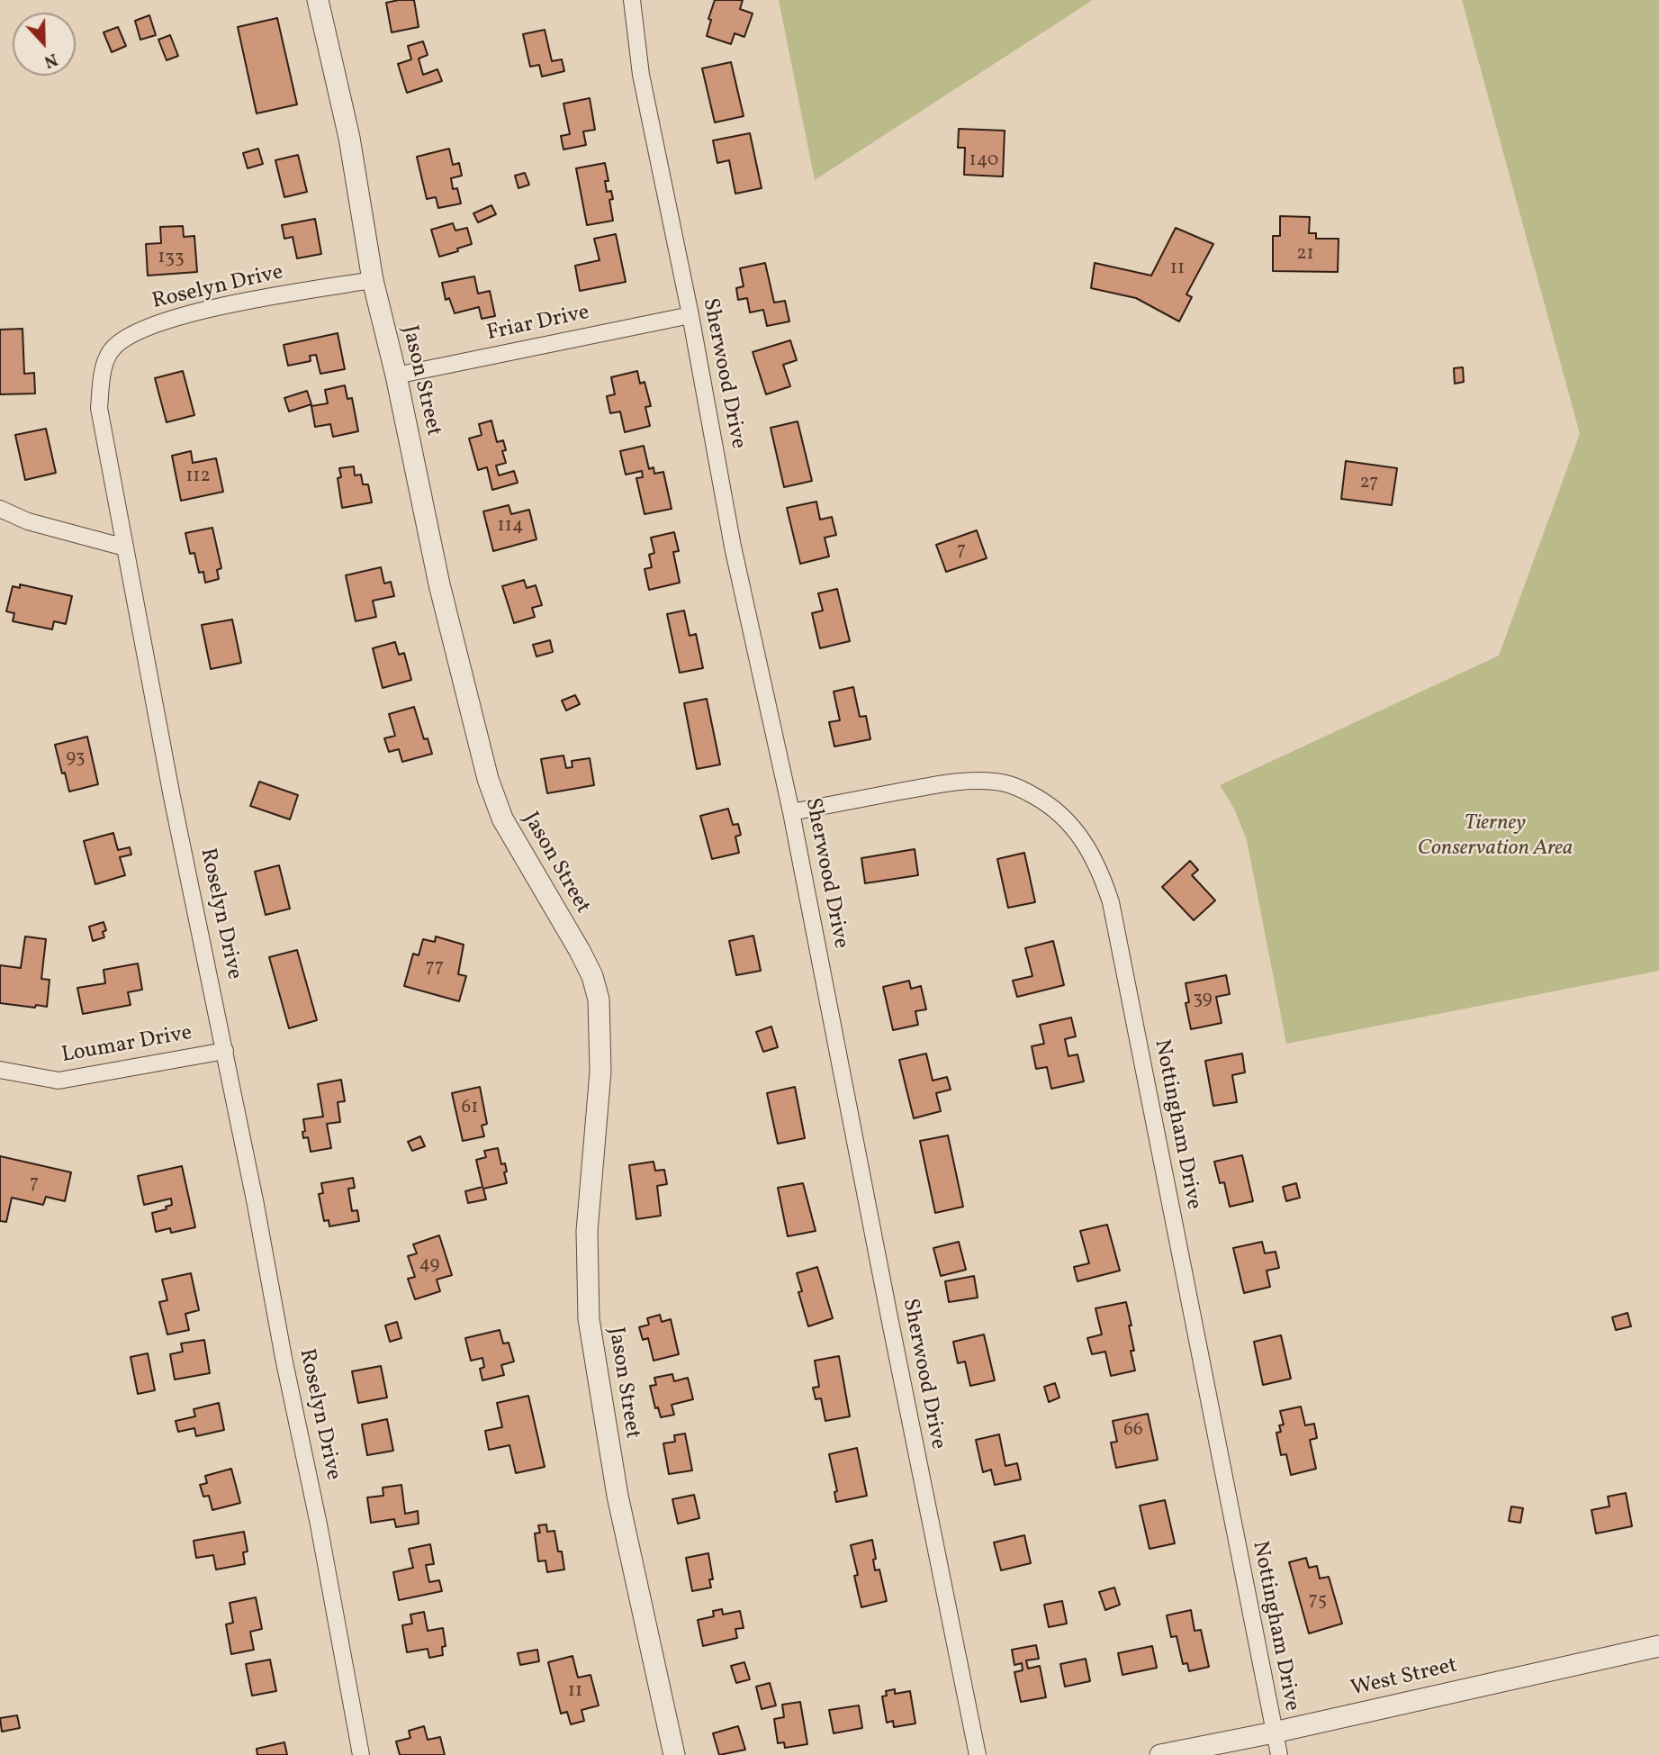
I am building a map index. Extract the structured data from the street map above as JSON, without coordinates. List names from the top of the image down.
{
  "streets": {
    "street": [
      "Roselyn Drive",
      "Friar Drive",
      "Sherwood Drive",
      "Jason Street",
      "Loumar Drive",
      "Nottingham Drive",
      "West Street"
    ]
  },
  "crossings": [
    ["Roselyn Drive", "Jason Street"],
    ["Roselyn Drive", "Loumar Drive"],
    ["Friar Drive", "Sherwood Drive"],
    ["Friar Drive", "Jason Street"],
    ["Sherwood Drive", "Nottingham Drive"],
    ["Nottingham Drive", "West Street"]
  ],
  "parks": ["Tierney Conservation Area"],
  "house_numbers": [
    "140",
    "21",
    "133",
    "11",
    "112",
    "27",
    "114",
    "7",
    "93",
    "77",
    "39",
    "61",
    "7",
    "49",
    "66",
    "75",
    "11"
  ],
  "north": "bottom"
}
